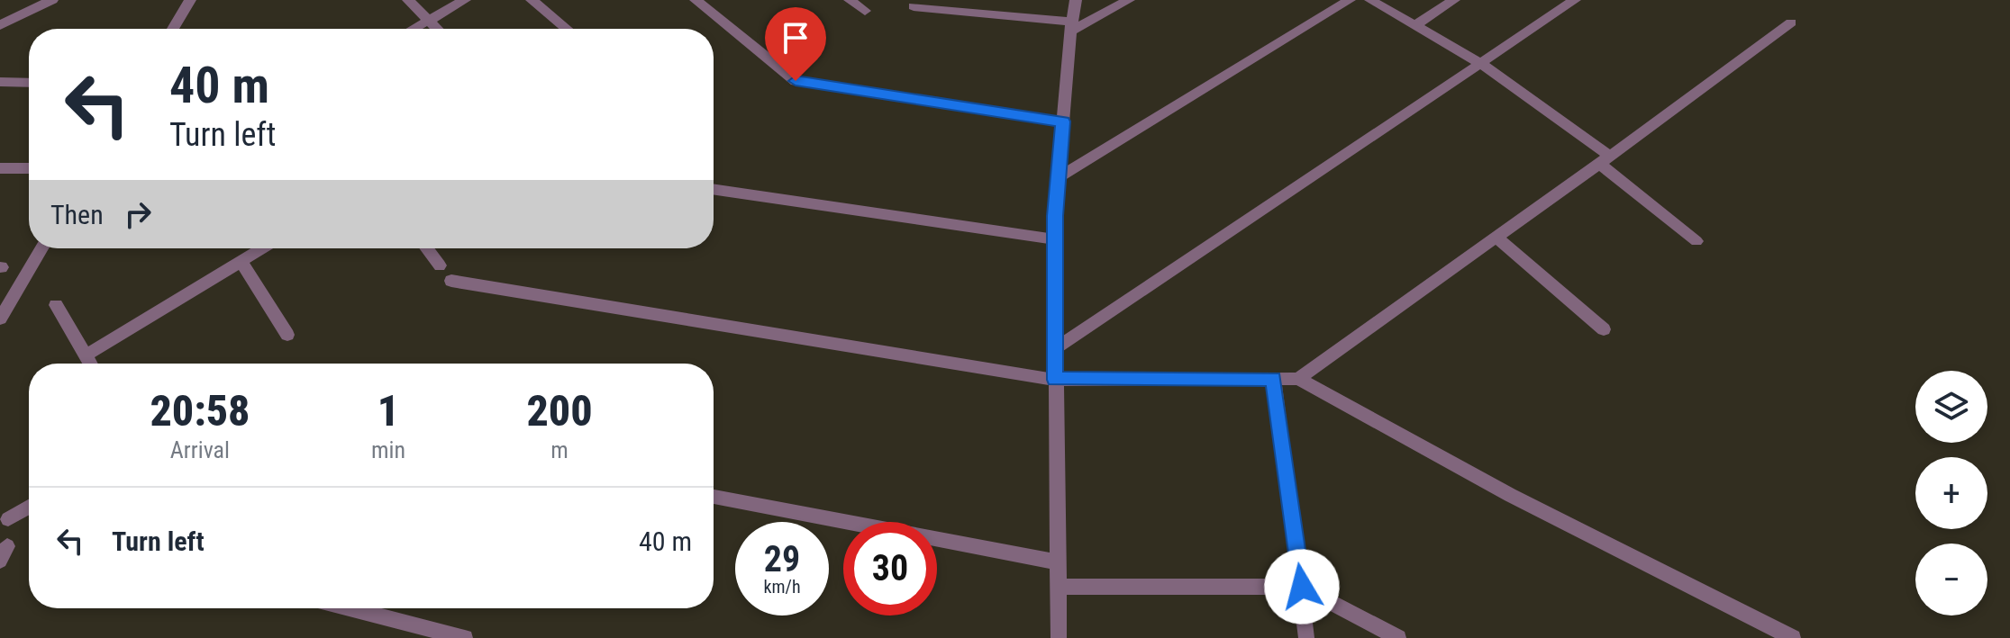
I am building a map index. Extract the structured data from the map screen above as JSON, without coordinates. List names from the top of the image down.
{
  "page": {
    "turn": ["40 m", "Turn left"],
    "then": "Then",
    "eta": [
      "20:58",
      "Arrival",
      "1",
      "min",
      "200",
      "m"
    ],
    "map_buttons": ["+", "−"],
    "list": [
      {
        "name": "Turn left",
        "value": "40 m"
      }
    ],
    "speed": "29 km/h",
    "limit": "30"
  }
}
